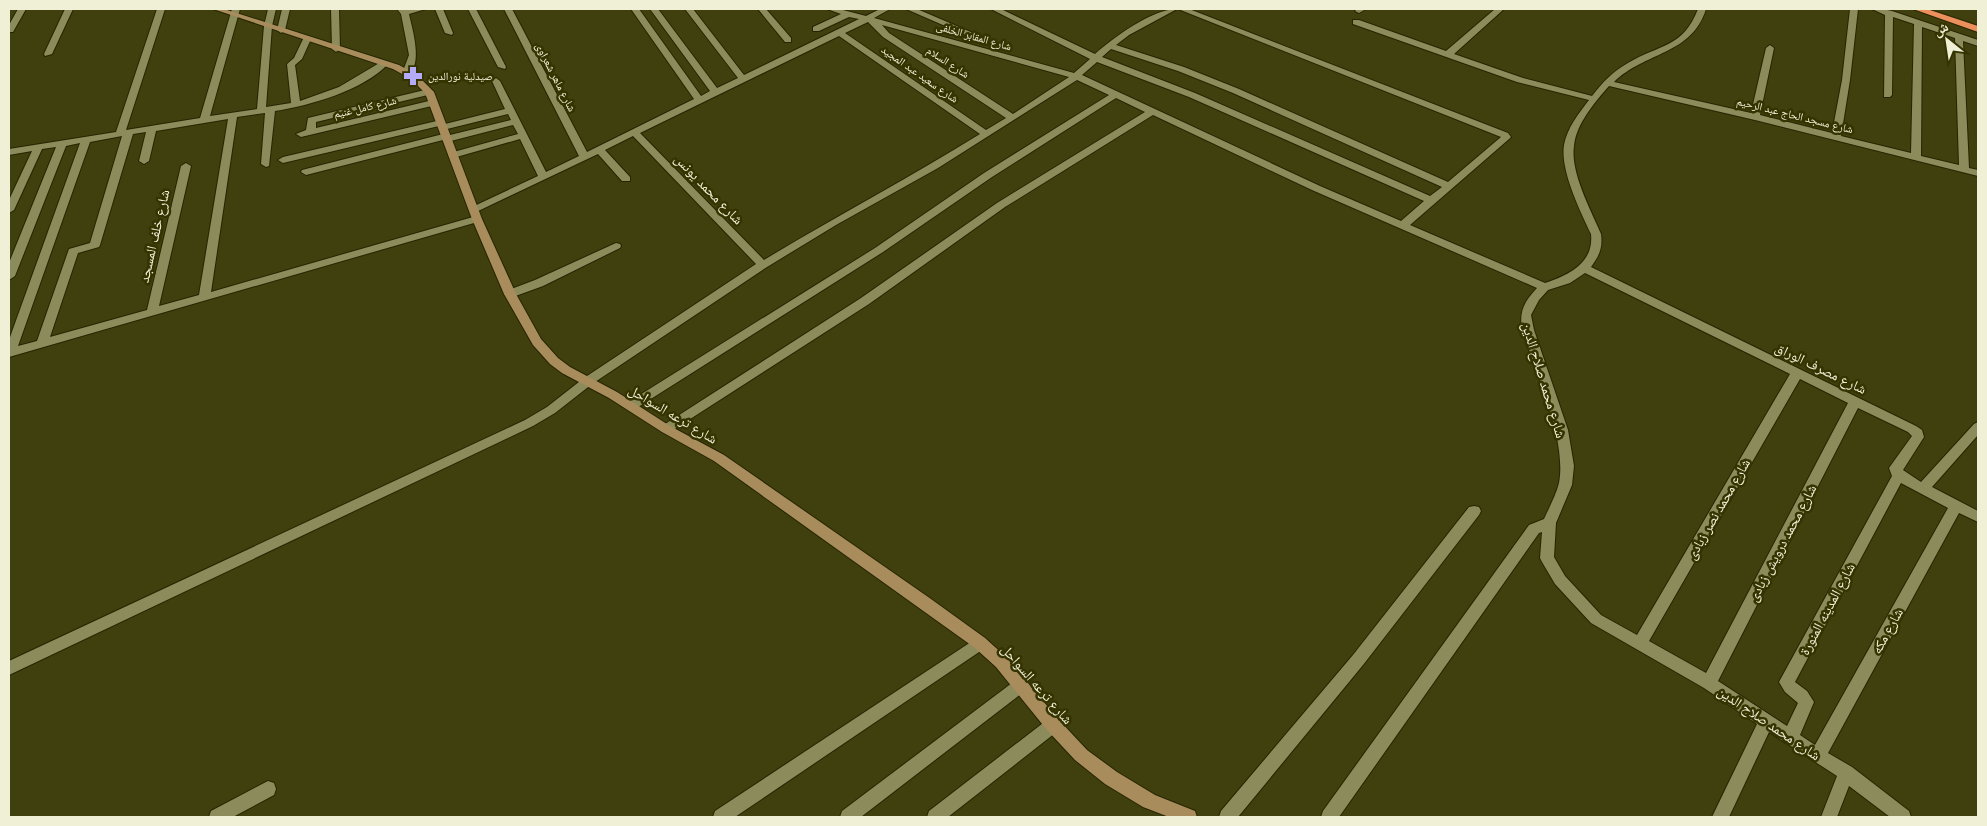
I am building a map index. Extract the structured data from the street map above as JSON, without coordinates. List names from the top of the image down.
{
  "streets": {
    "main road": ["شارع ترعه السواحل"],
    "street": [
      "شارع المقابر الخلفى",
      "شارع السلام",
      "شارع سعيد عبد المجيد",
      "شارع ماهر شعراوى",
      "شارع كامل غنيم",
      "شارع مسجد الحاج عبد الرحيم",
      "شارع محمد يونس",
      "شارع خلف المسجد",
      "شارع مصرف الوراق",
      "شارع محمد صلاح الدين",
      "شارع محمد نصر زبادى",
      "شارع محمد درويش زبادى",
      "شارع المدينه المنورة",
      "شارع مكه"
    ]
  },
  "crossings": [
    ["شارع المقابر الخلفى", "شارع السلام"],
    ["شارع المقابر الخلفى", "شارع محمد صلاح الدين"],
    ["شارع كامل غنيم", "شارع ترعه السواحل"],
    ["شارع مصرف الوراق", "شارع محمد نصر زبادى"],
    ["شارع مصرف الوراق", "شارع محمد درويش زبادى"],
    ["شارع مصرف الوراق", "شارع المدينه المنورة"],
    ["شارع محمد صلاح الدين", "شارع محمد نصر زبادى"],
    ["شارع محمد صلاح الدين", "شارع محمد درويش زبادى"],
    ["شارع محمد صلاح الدين", "شارع المدينه المنورة"],
    ["شارع محمد صلاح الدين", "شارع مكه"]
  ],
  "places": {
    "pharmacy": ["صيدلية نورالدين"]
  },
  "north": "top left"
}
